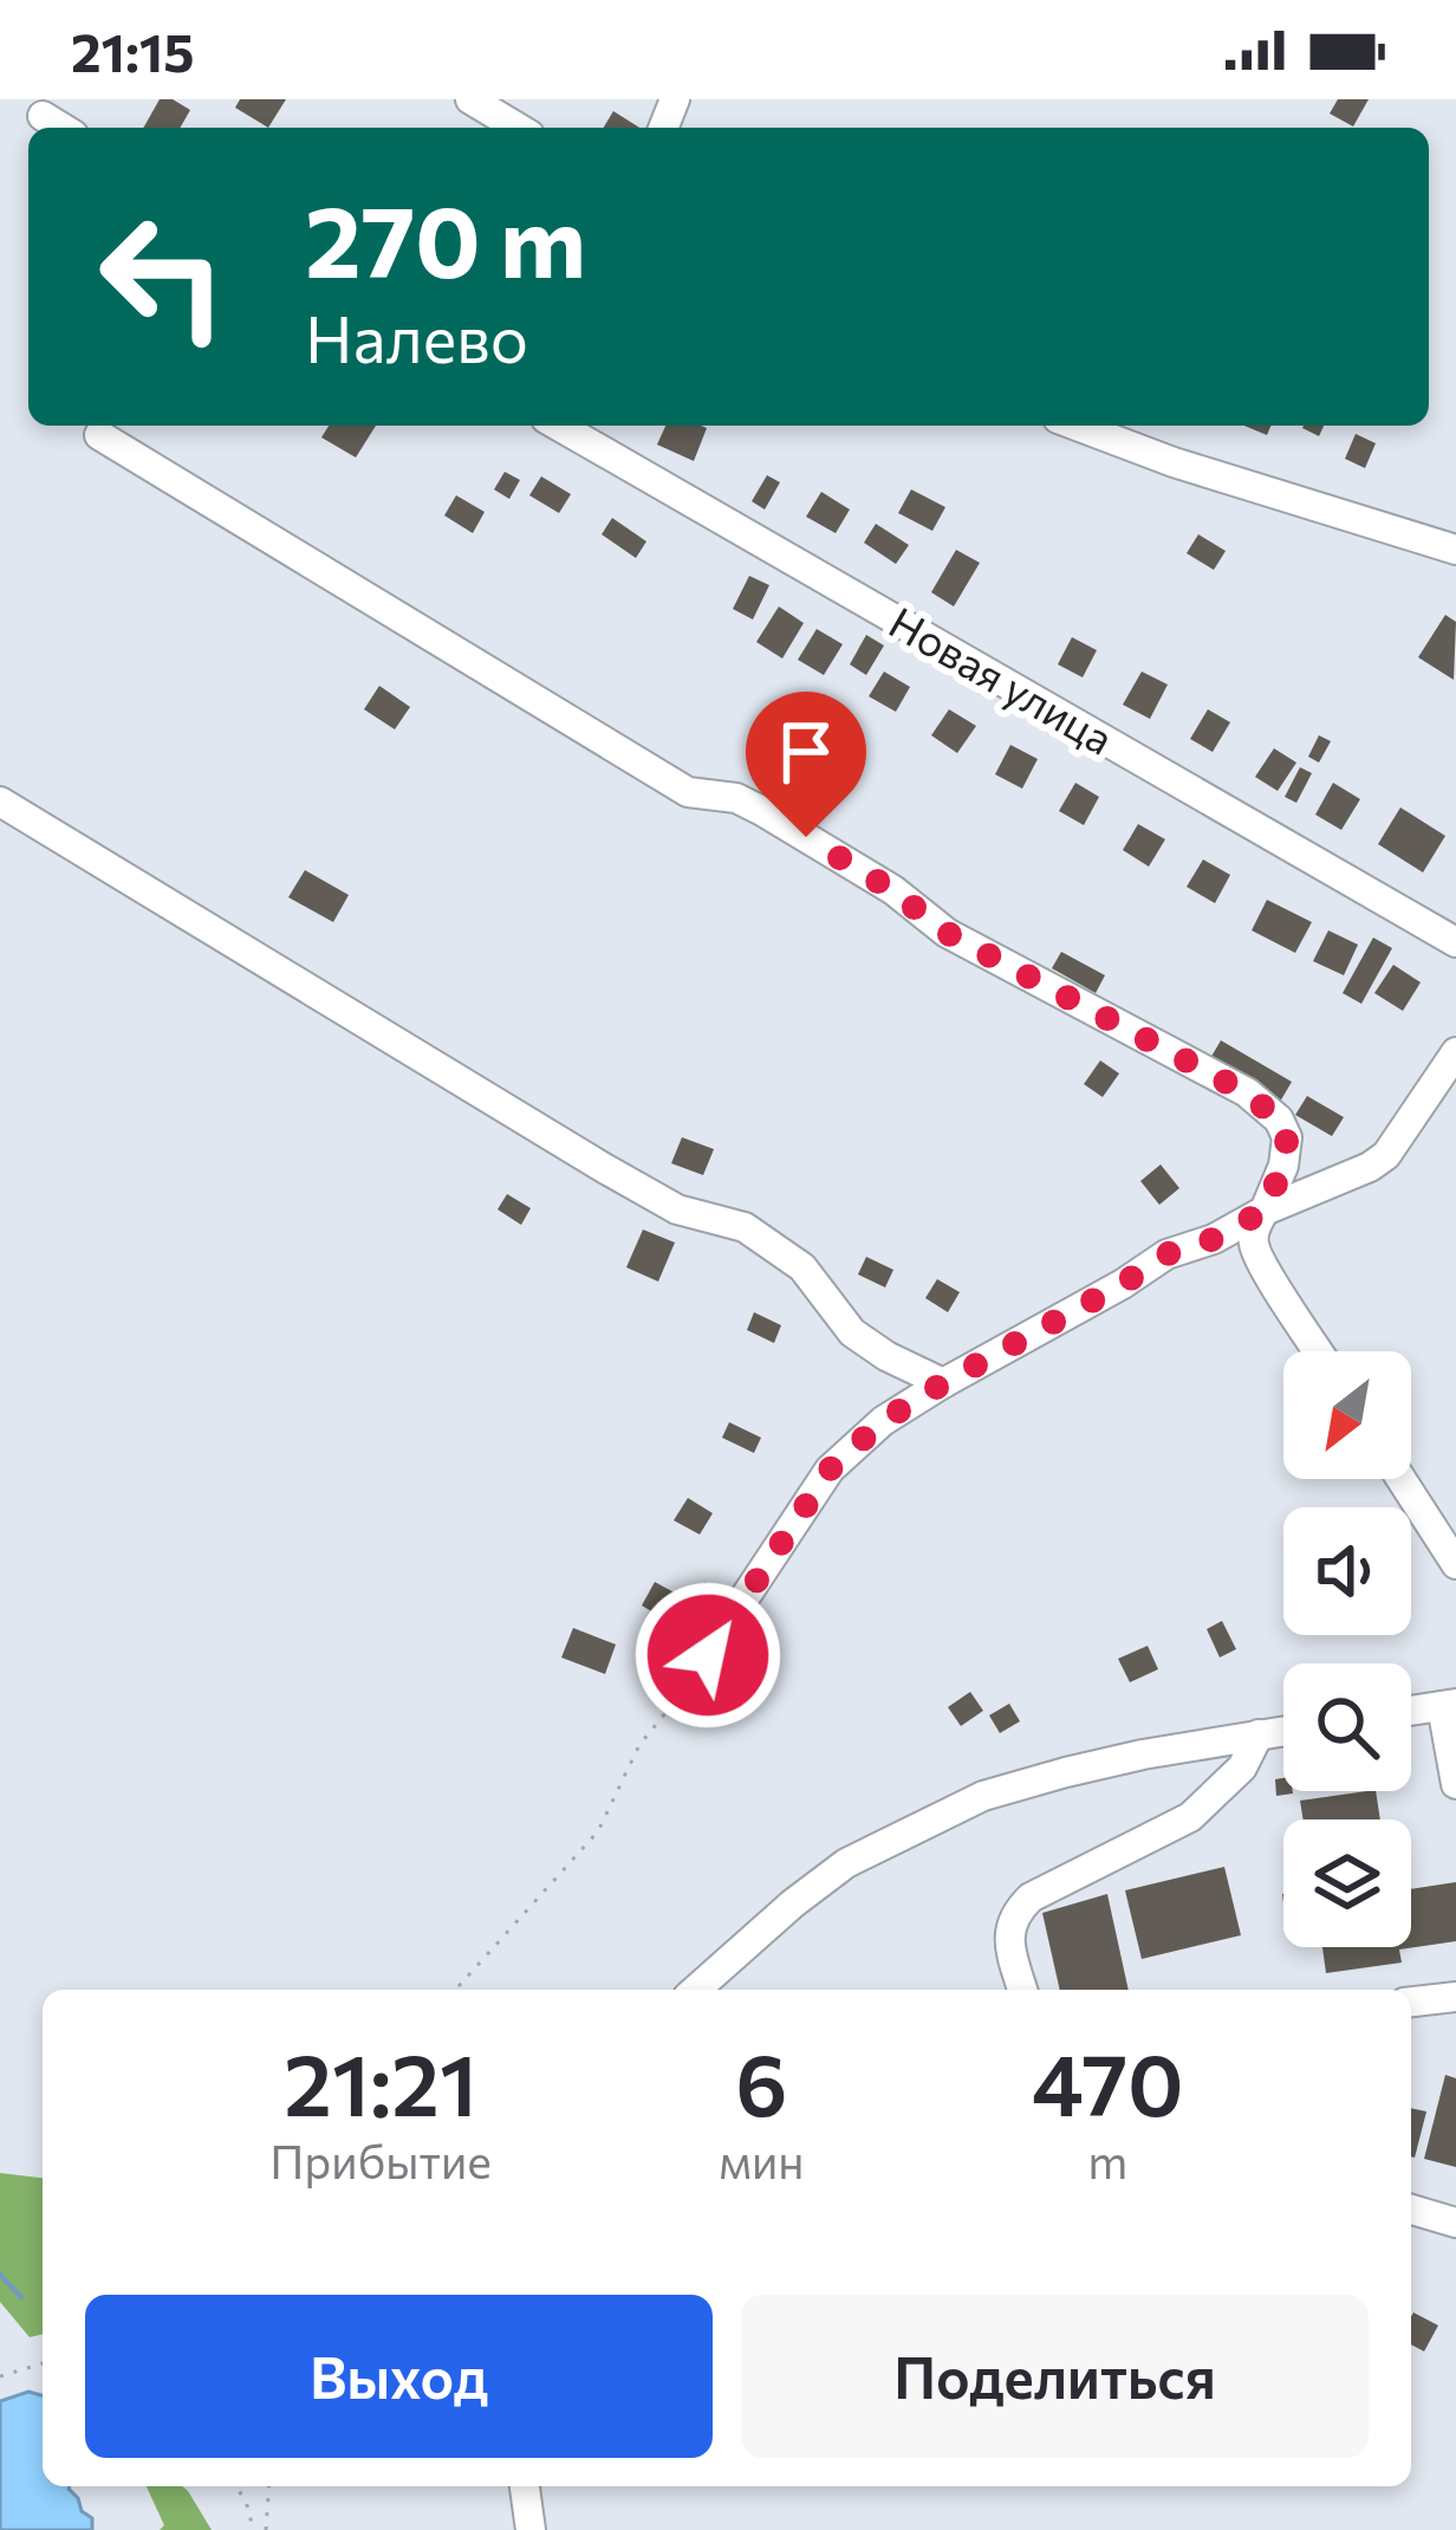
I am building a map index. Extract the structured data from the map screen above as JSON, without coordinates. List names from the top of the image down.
{
  "streets": {
    "street": ["Новая улица"]
  },
  "north": "bottom left",
  "page": {
    "status": "21:15",
    "turn": ["270 m", "Налево"],
    "eta": [
      "21:21",
      "Прибытие",
      "6",
      "мин",
      "470",
      "m"
    ],
    "buttons": ["Выход", "Поделиться"]
  }
}
